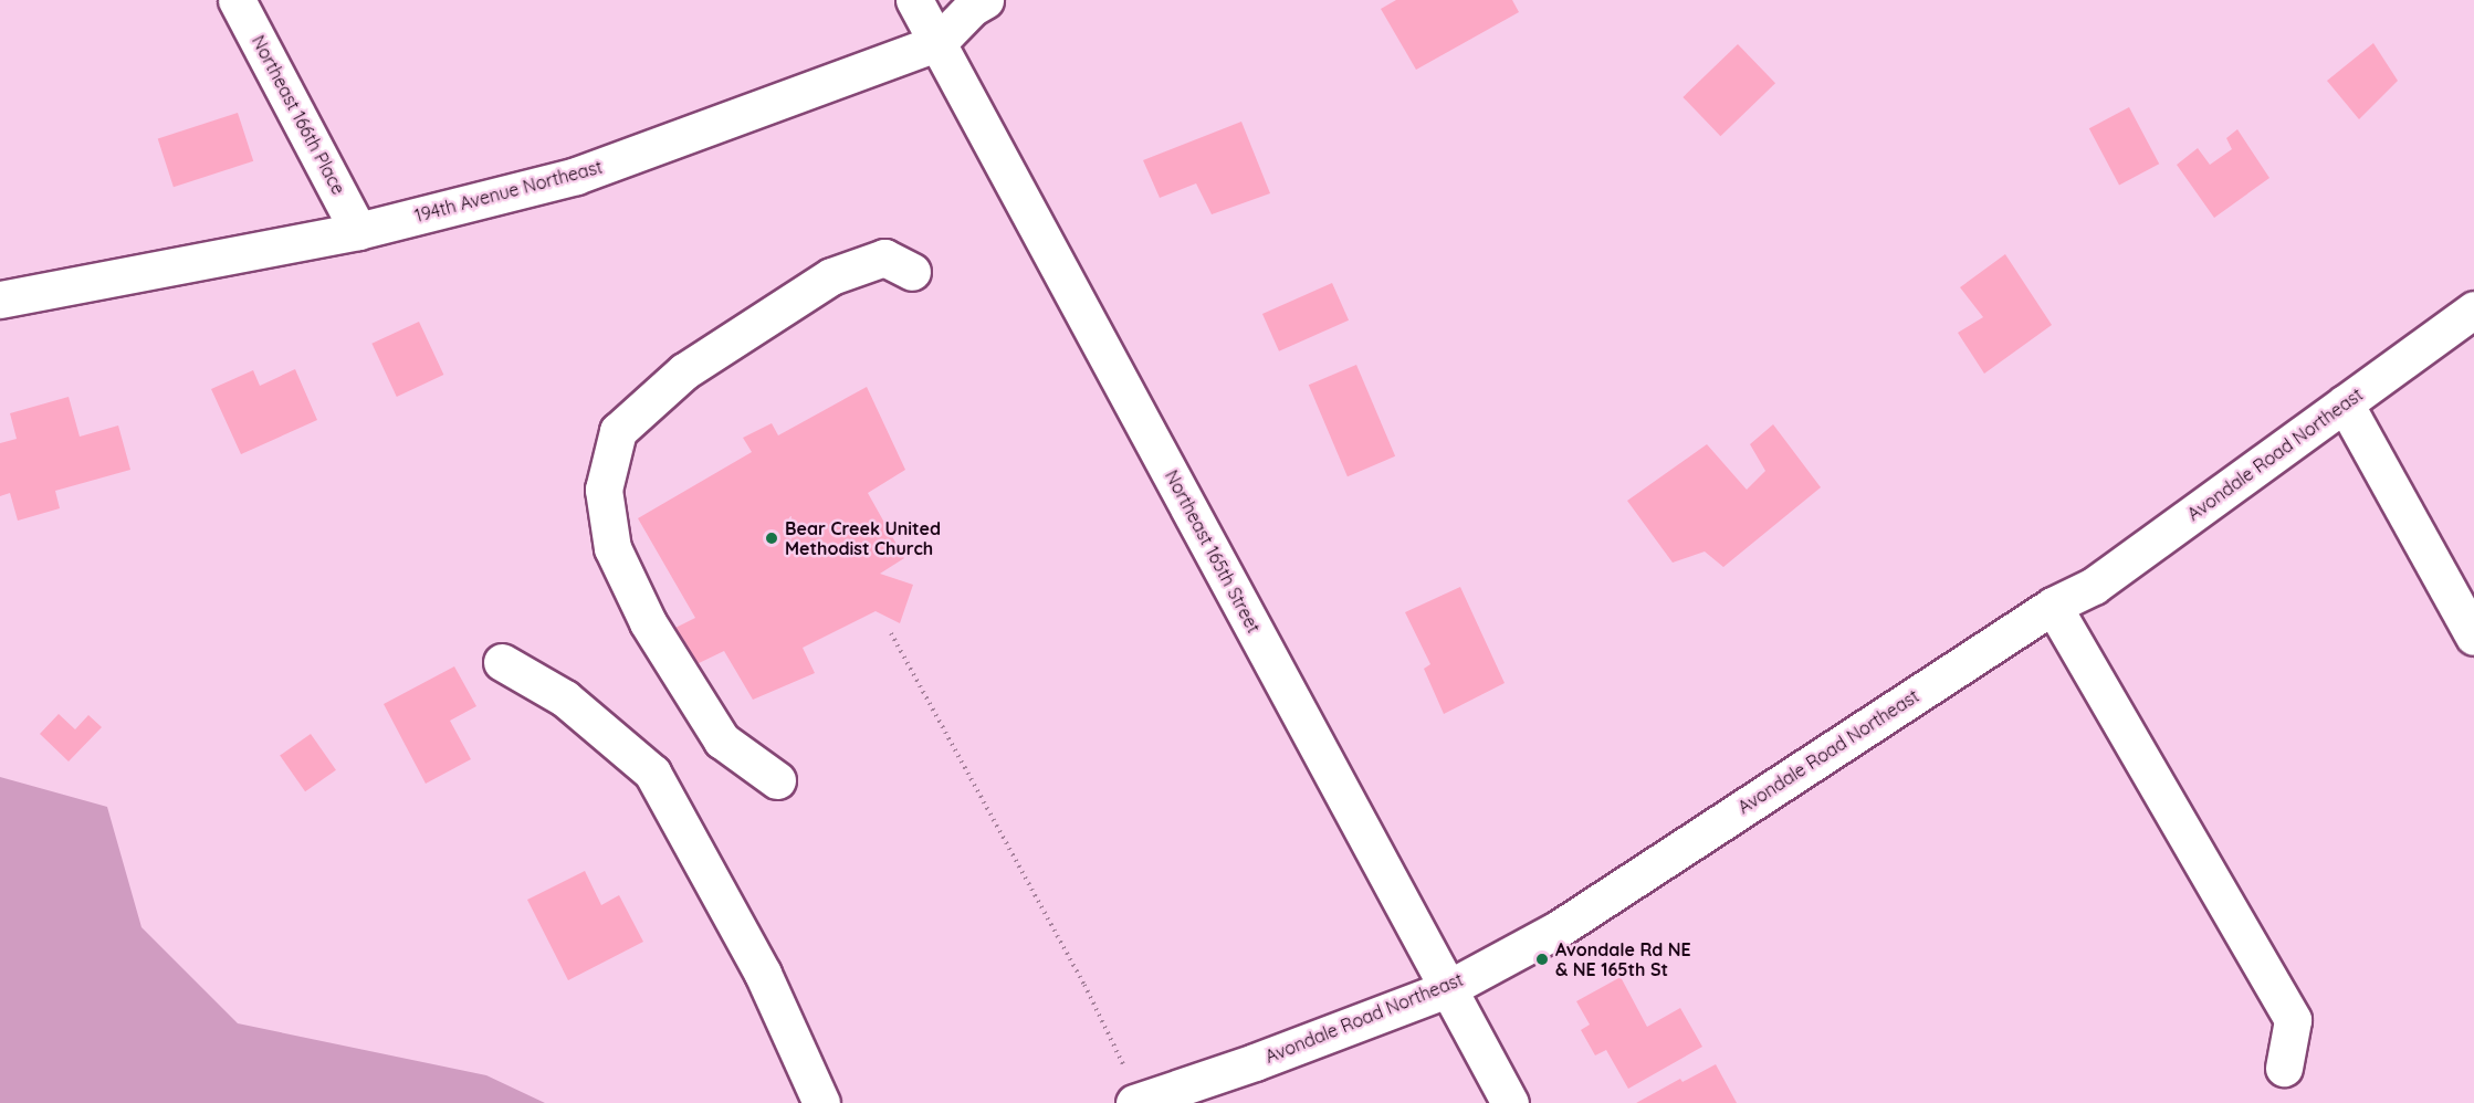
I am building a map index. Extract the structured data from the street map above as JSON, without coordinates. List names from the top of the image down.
{
  "streets": {
    "street": [
      "Northeast 166th Place",
      "194th Avenue Northeast",
      "Avondale Road Northeast",
      "Northeast 165th Street"
    ]
  },
  "crossings": [
    ["Northeast 166th Place", "194th Avenue Northeast"],
    ["194th Avenue Northeast", "Northeast 165th Street"],
    ["Avondale Road Northeast", "Northeast 165th Street"]
  ],
  "places": ["Bear Creek United Methodist Church", "Avondale Rd NE & NE 165th St"]
}
